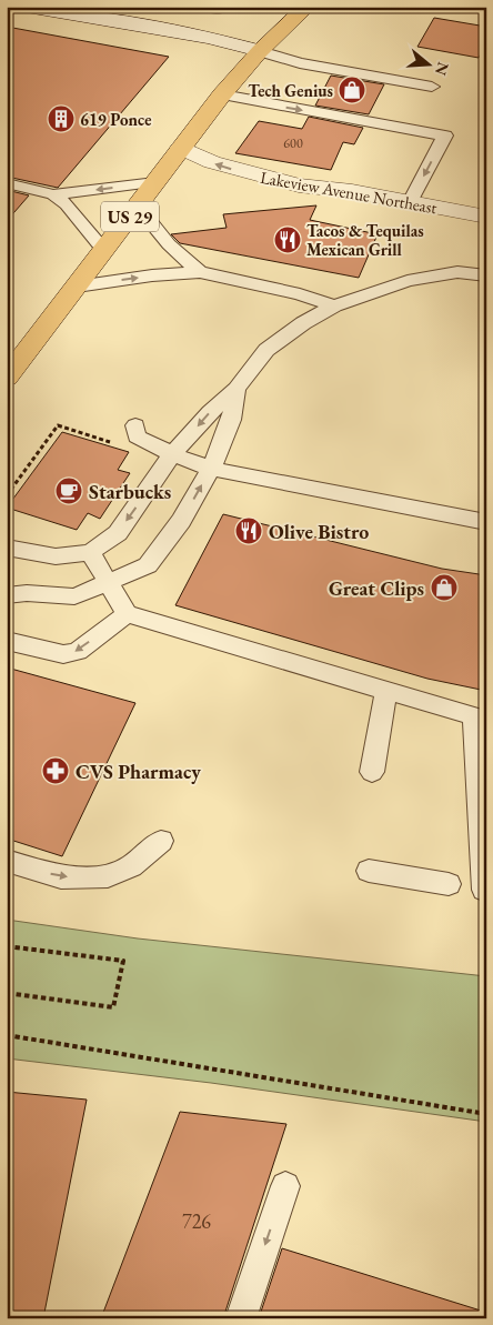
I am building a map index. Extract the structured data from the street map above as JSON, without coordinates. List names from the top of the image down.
{
  "streets": {
    "highway": ["US 29"],
    "street": ["Lakeview Avenue Northeast"]
  },
  "crossings": [
    ["Lakeview Avenue Northeast", "US 29"]
  ],
  "one_way": ["Lakeview Avenue Northeast"],
  "places": {
    "shop": ["Tech Genius", "Great Clips"],
    "building": ["619 Ponce"],
    "restaurant": ["Tacos & Tequilas Mexican Grill", "Olive Bistro"],
    "cafe": ["Starbucks"],
    "pharmacy": ["CVS Pharmacy"]
  },
  "house_numbers": ["600", "726"],
  "north": "right"
}
